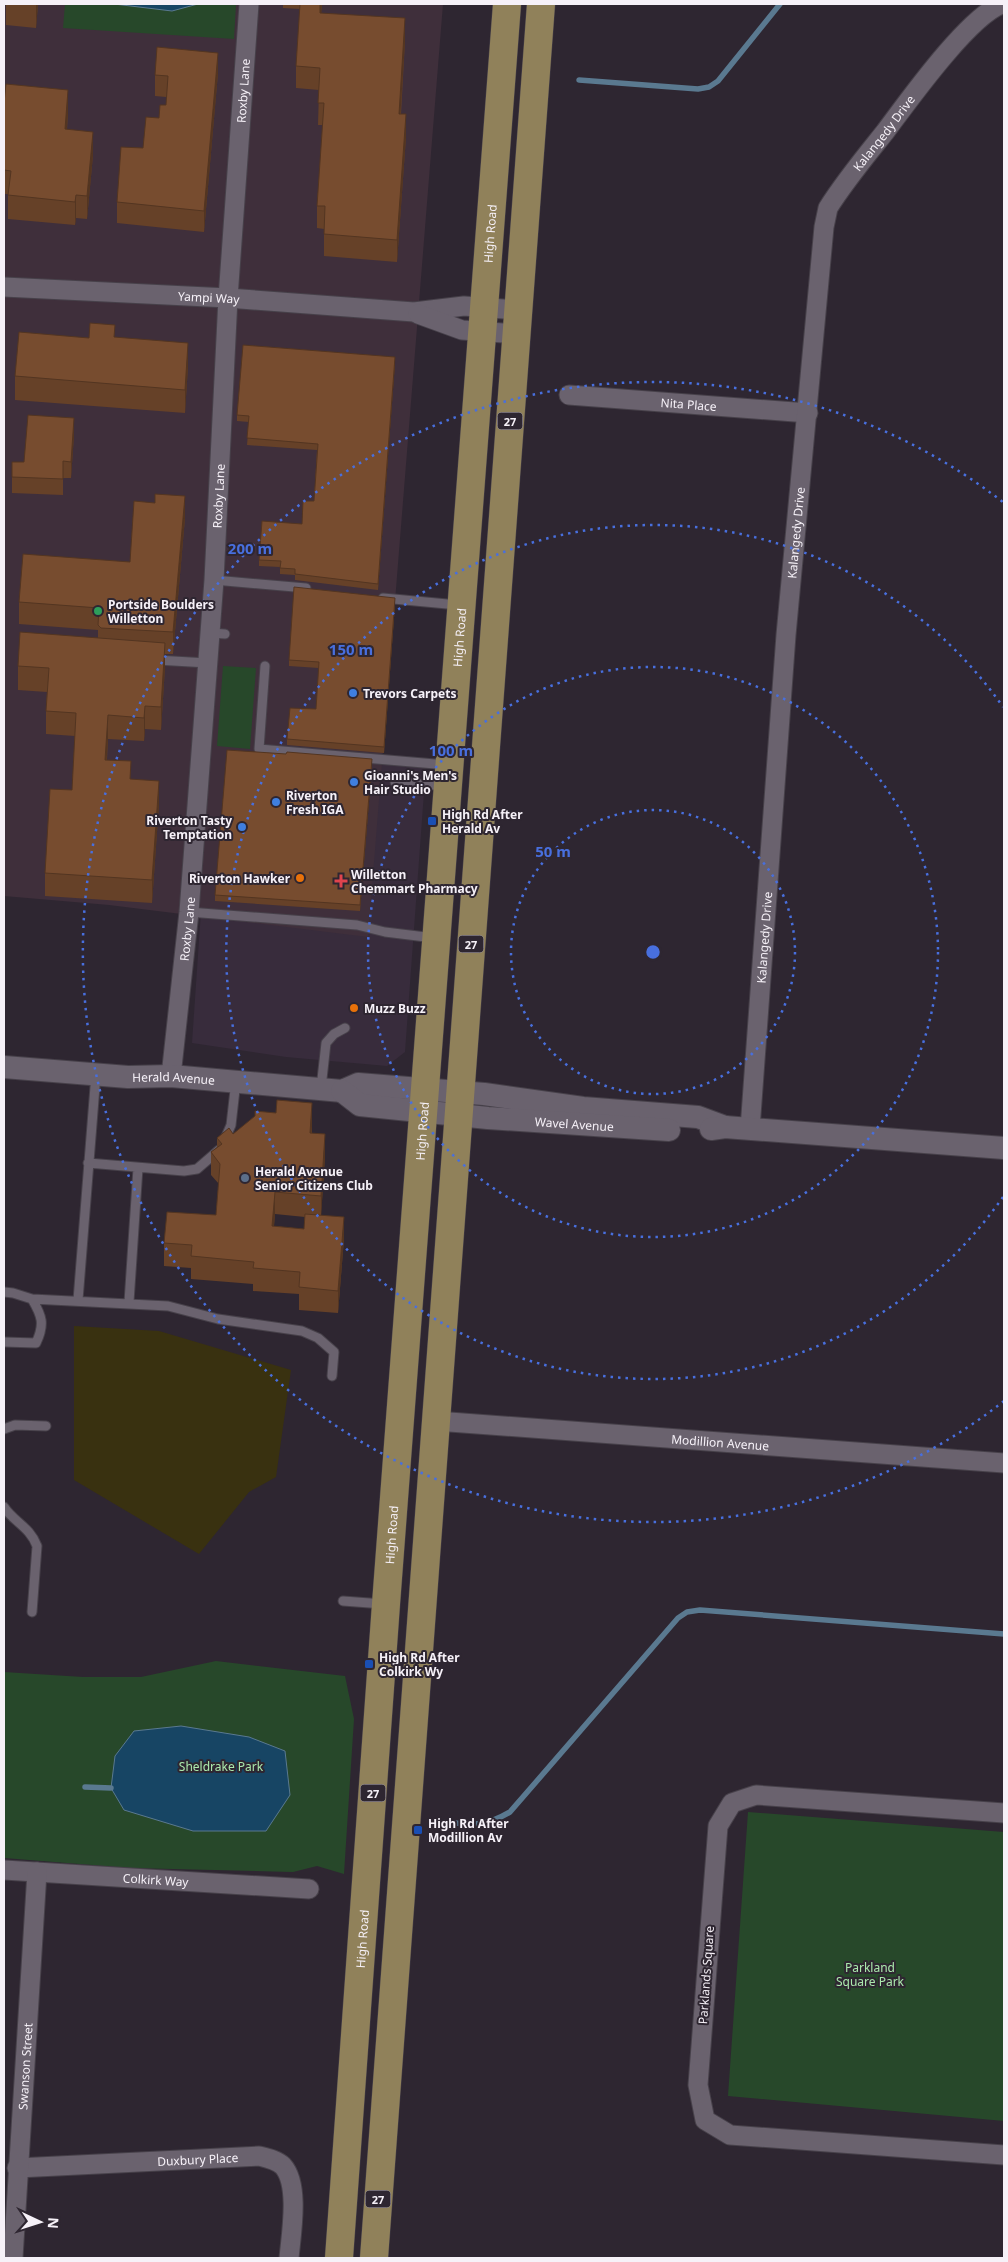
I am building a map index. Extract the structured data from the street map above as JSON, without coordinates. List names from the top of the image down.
{
  "streets": {
    "main road": ["High Road", "27"],
    "street": [
      "Roxby Lane",
      "Kalangedy Drive",
      "Yampi Way",
      "Nita Place",
      "Herald Avenue",
      "Wavel Avenue",
      "Modillion Avenue",
      "Colkirk Way",
      "Parklands Square",
      "Swanson Street",
      "Duxbury Place"
    ]
  },
  "crossings": [
    ["Roxby Lane", "Yampi Way"],
    ["Roxby Lane", "Herald Avenue"],
    ["Kalangedy Drive", "Nita Place"],
    ["Kalangedy Drive", "Wavel Avenue"],
    ["High Road", "Yampi Way"],
    ["High Road", "Herald Avenue"],
    ["Yampi Way", "27"],
    ["27", "Herald Avenue"],
    ["27", "Wavel Avenue"],
    ["27", "Modillion Avenue"],
    ["Herald Avenue", "Wavel Avenue"],
    ["Colkirk Way", "Swanson Street"],
    ["Swanson Street", "Duxbury Place"]
  ],
  "parks": ["Sheldrake Park", "Parkland Square Park"],
  "places": {
    "other": [
      "Portside Boulders Willetton",
      "Trevors Carpets",
      "Gioanni's Men's Hair Studio",
      "Riverton Fresh IGA",
      "Riverton Tasty Temptation",
      "Riverton Hawker",
      "Muzz Buzz",
      "Herald Avenue Senior Citizens Club"
    ],
    "transit": ["High Rd After Herald Av", "High Rd After Colkirk Wy", "High Rd After Modillion Av"],
    "health": ["Willetton Chemmart Pharmacy"]
  },
  "north": "right",
  "rings": [
    "200 m",
    "150 m",
    "100 m",
    "50 m"
  ]
}
